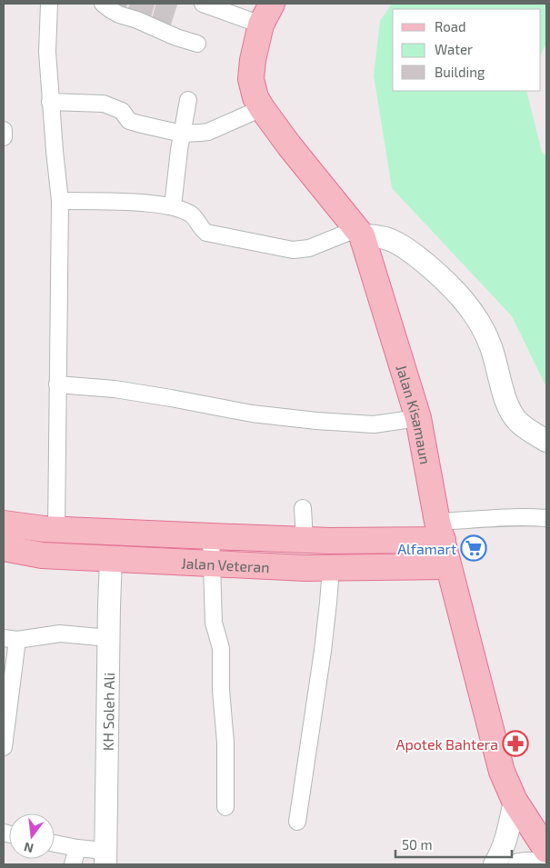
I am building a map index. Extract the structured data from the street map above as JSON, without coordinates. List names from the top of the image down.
{
  "streets": {
    "main road": ["Jalan Kisamaun", "Jalan Veteran"],
    "street": ["KH Soleh Ali"]
  },
  "crossings": [
    ["Jalan Kisamaun", "Jalan Veteran"],
    ["Jalan Veteran", "KH Soleh Ali"]
  ],
  "places": {
    "supermarket": ["Alfamart"],
    "pharmacy": ["Apotek Bahtera"]
  },
  "legend": ["Road", "Water", "Building"],
  "scale_bar": "50 m",
  "north": "bottom"
}
